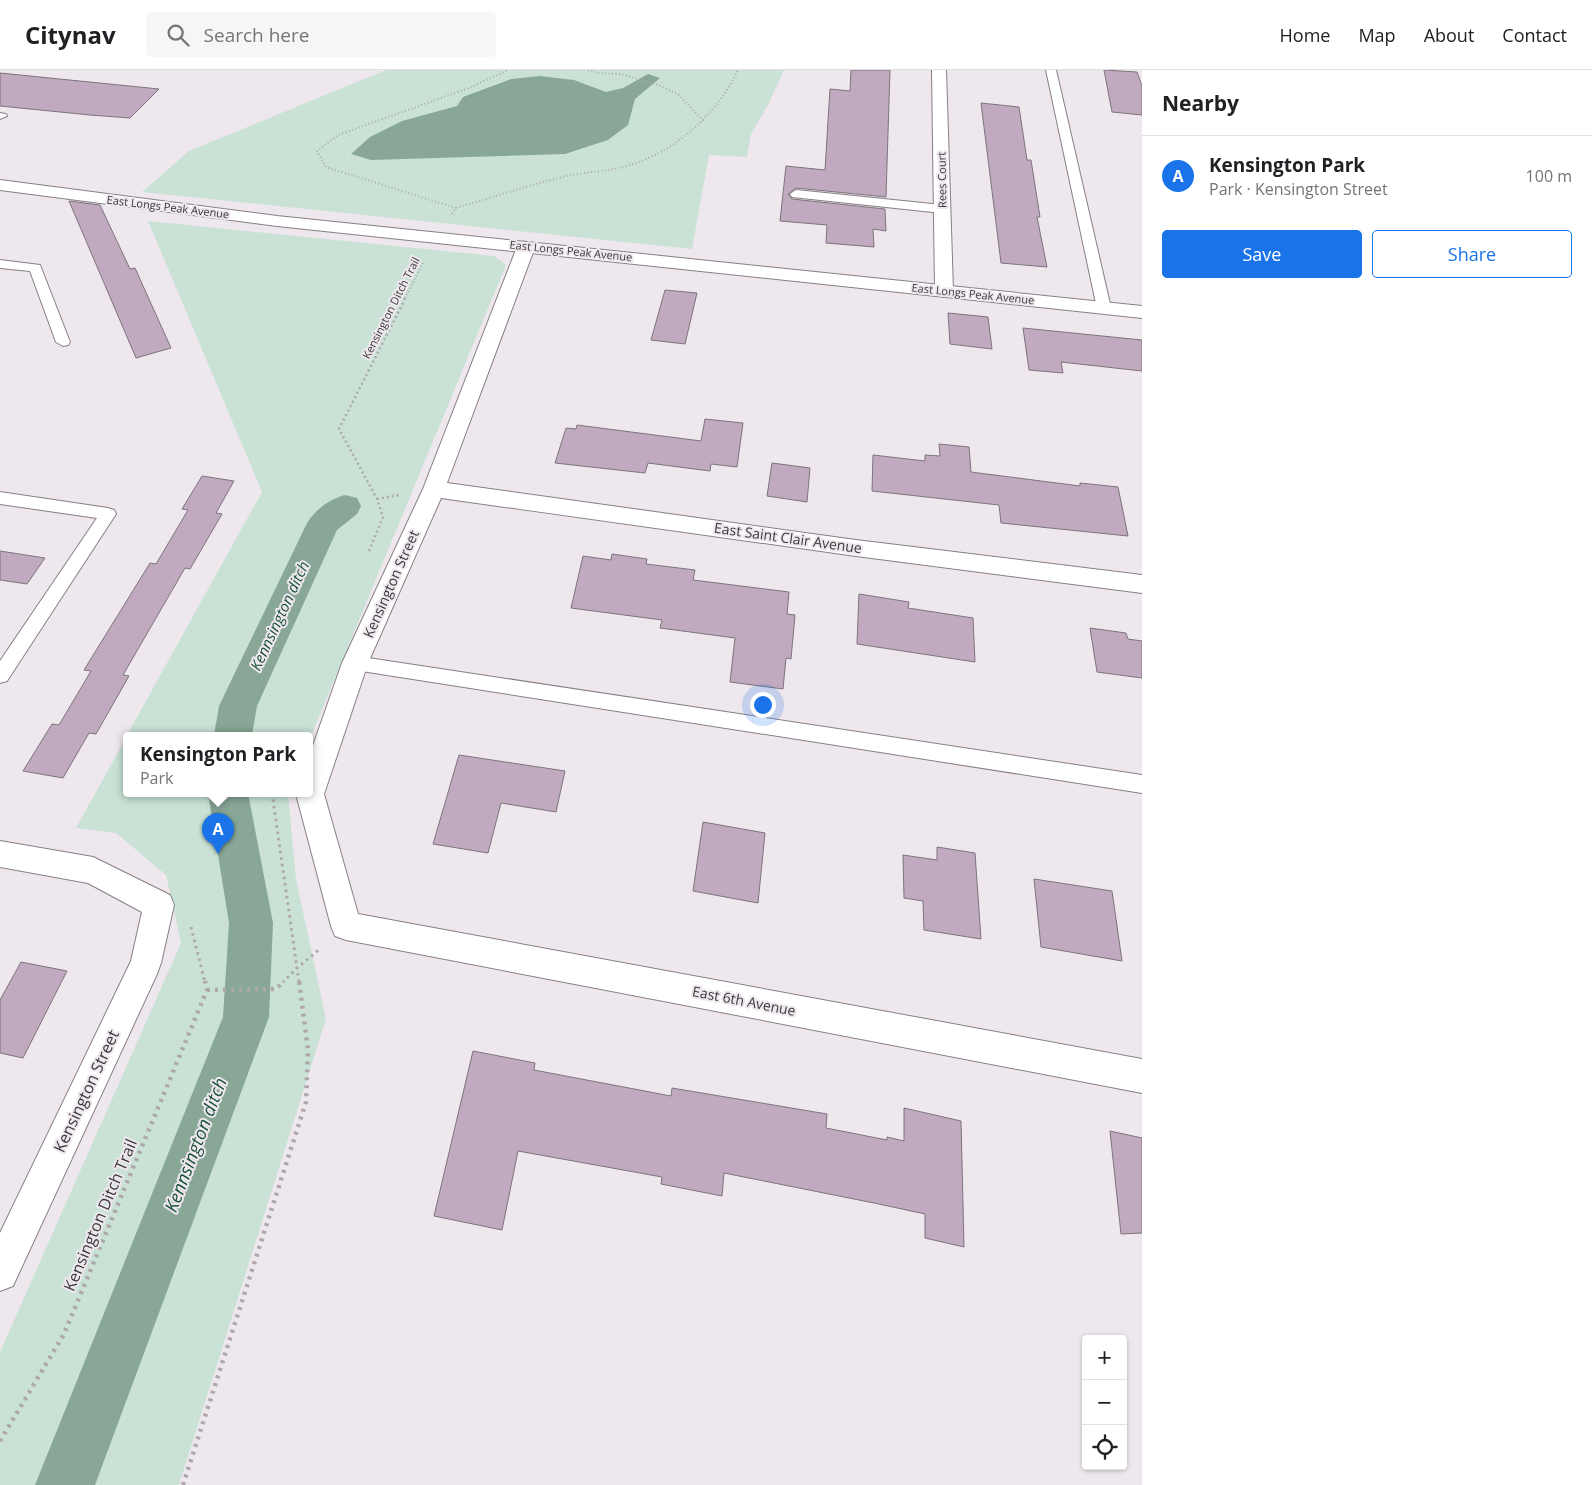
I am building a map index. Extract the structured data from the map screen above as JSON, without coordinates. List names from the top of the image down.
{
  "streets": {
    "street": [
      "Rees Court",
      "East Longs Peak Avenue",
      "East Saint Clair Avenue",
      "Kensington Street",
      "East 6th Avenue"
    ],
    "path": ["Kensington Ditch Trail"]
  },
  "crossings": [
    ["Rees Court", "East Longs Peak Avenue"],
    ["East Longs Peak Avenue", "Kensington Ditch Trail"],
    ["East Longs Peak Avenue", "Kensington Street"],
    ["East Saint Clair Avenue", "Kensington Street"],
    ["Kensington Street", "East 6th Avenue"]
  ],
  "water": ["Kennsington ditch"],
  "page": {
    "header": "Citynav",
    "search": "Search here",
    "nav": [
      "Home",
      "Map",
      "About",
      "Contact"
    ],
    "heading": "Nearby",
    "list": [
      {
        "mark": "A",
        "name": "Kensington Park",
        "note": "Park · Kensington Street",
        "value": "100 m"
      }
    ],
    "buttons": ["Save", "Share"],
    "popup": ["Kensington Park", "Park"],
    "pins": "A",
    "map_buttons": ["+", "−"]
  }
}
